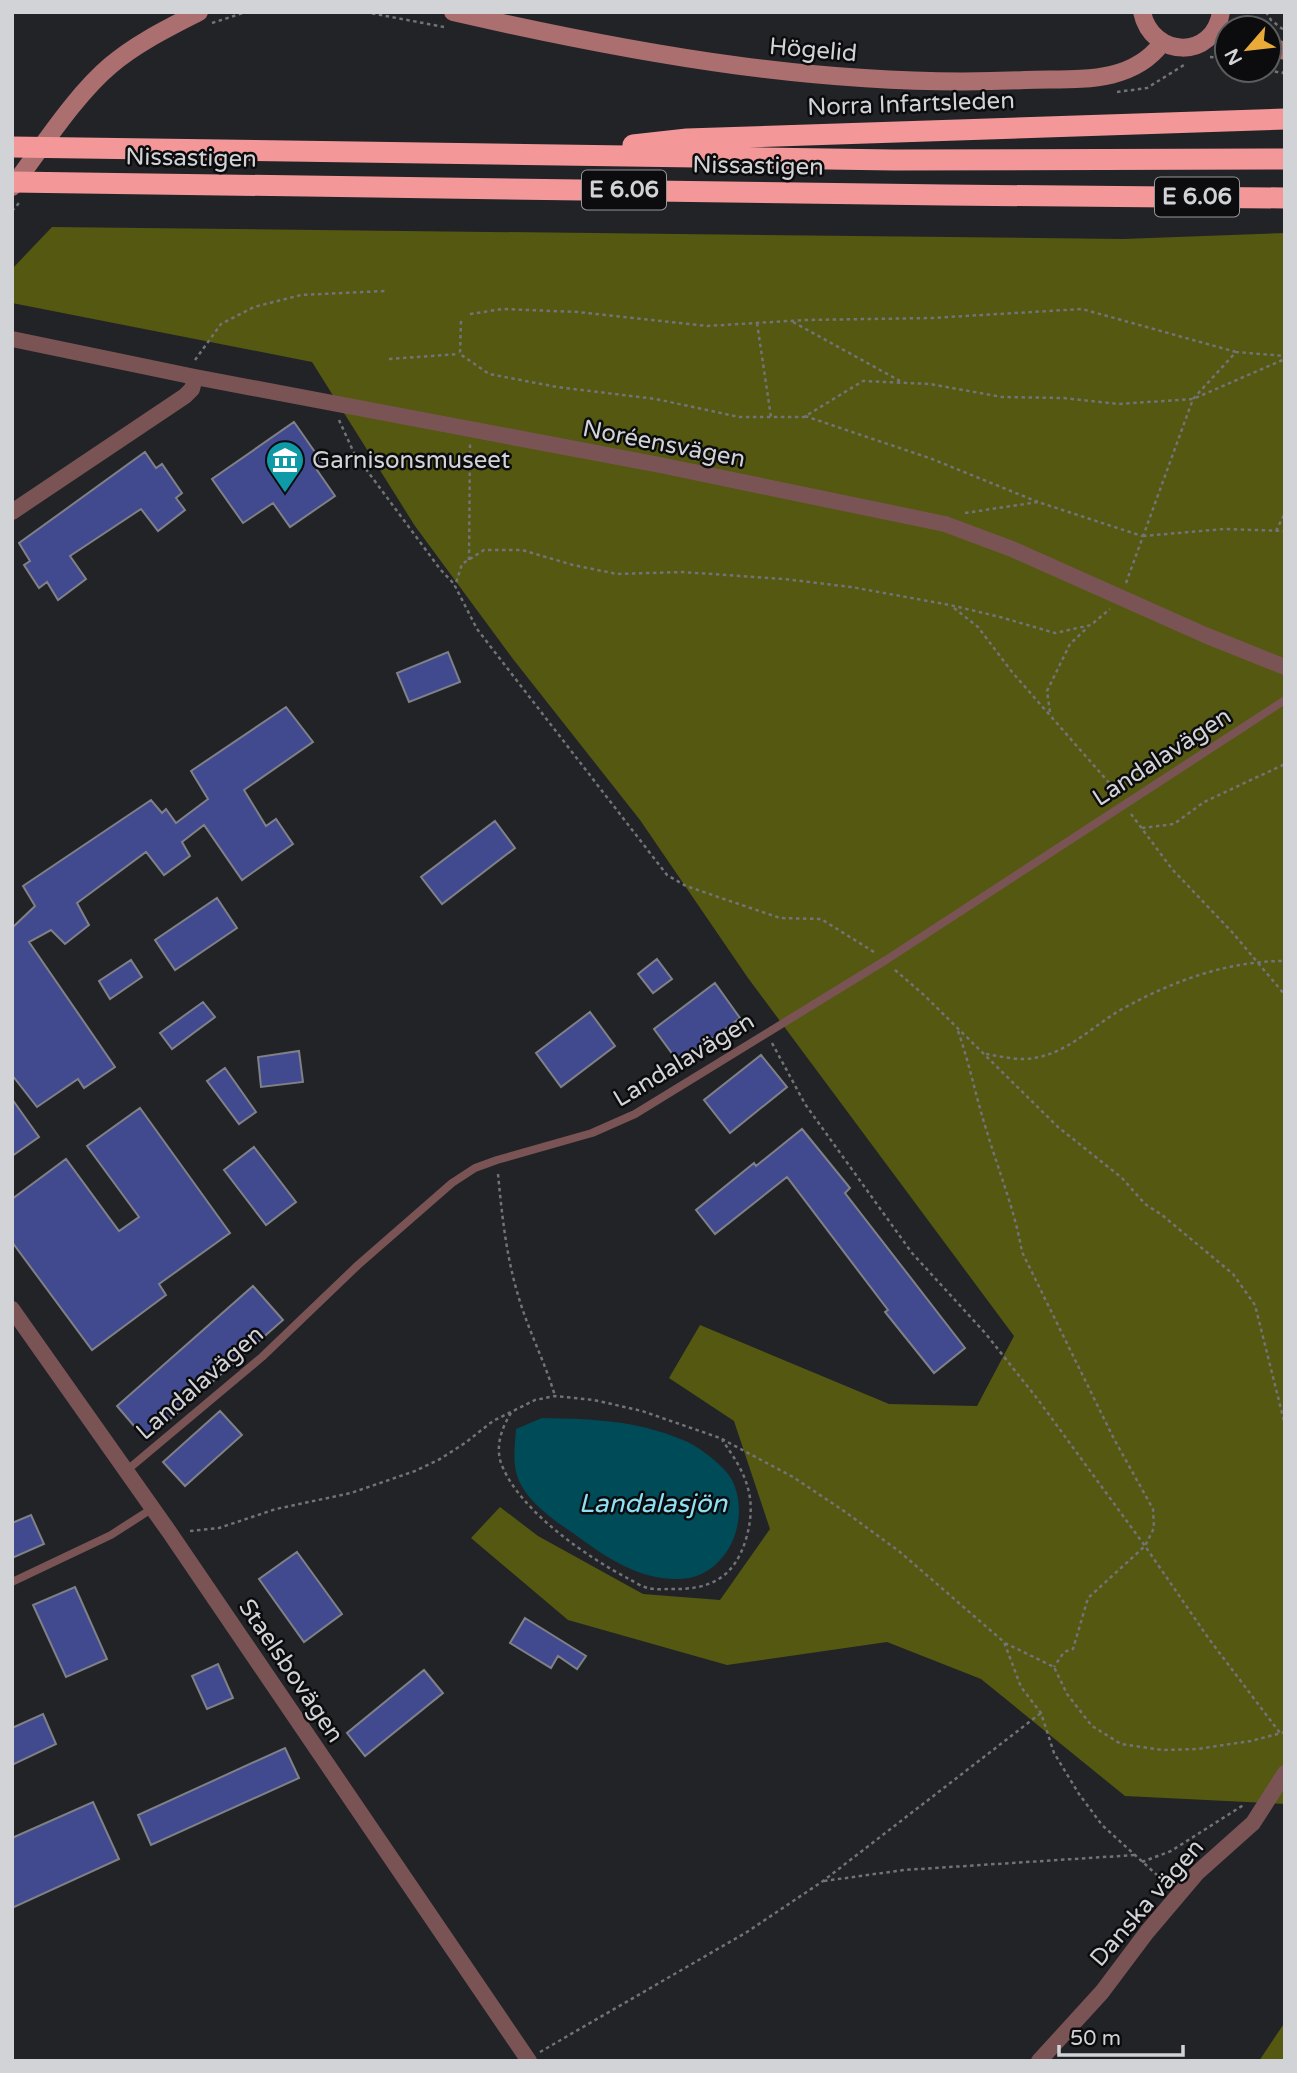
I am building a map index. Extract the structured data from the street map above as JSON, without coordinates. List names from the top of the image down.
{
  "streets": {
    "highway": ["Norra Infartsleden", "Nissastigen", "E 6.06"],
    "street": [
      "Högelid",
      "Noréensvägen",
      "Staelsbovägen",
      "Danska vägen"
    ],
    "lane": ["Landalavägen"]
  },
  "crossings": [
    ["Norra Infartsleden", "Nissastigen"],
    ["Norra Infartsleden", "E 6.06"],
    ["Nissastigen", "E 6.06"],
    ["Landalavägen", "Staelsbovägen"]
  ],
  "water": ["Landalasjön"],
  "places": {
    "museum": ["Garnisonsmuseet"]
  },
  "scale_bar": "50 m",
  "north": "bottom left"
}
